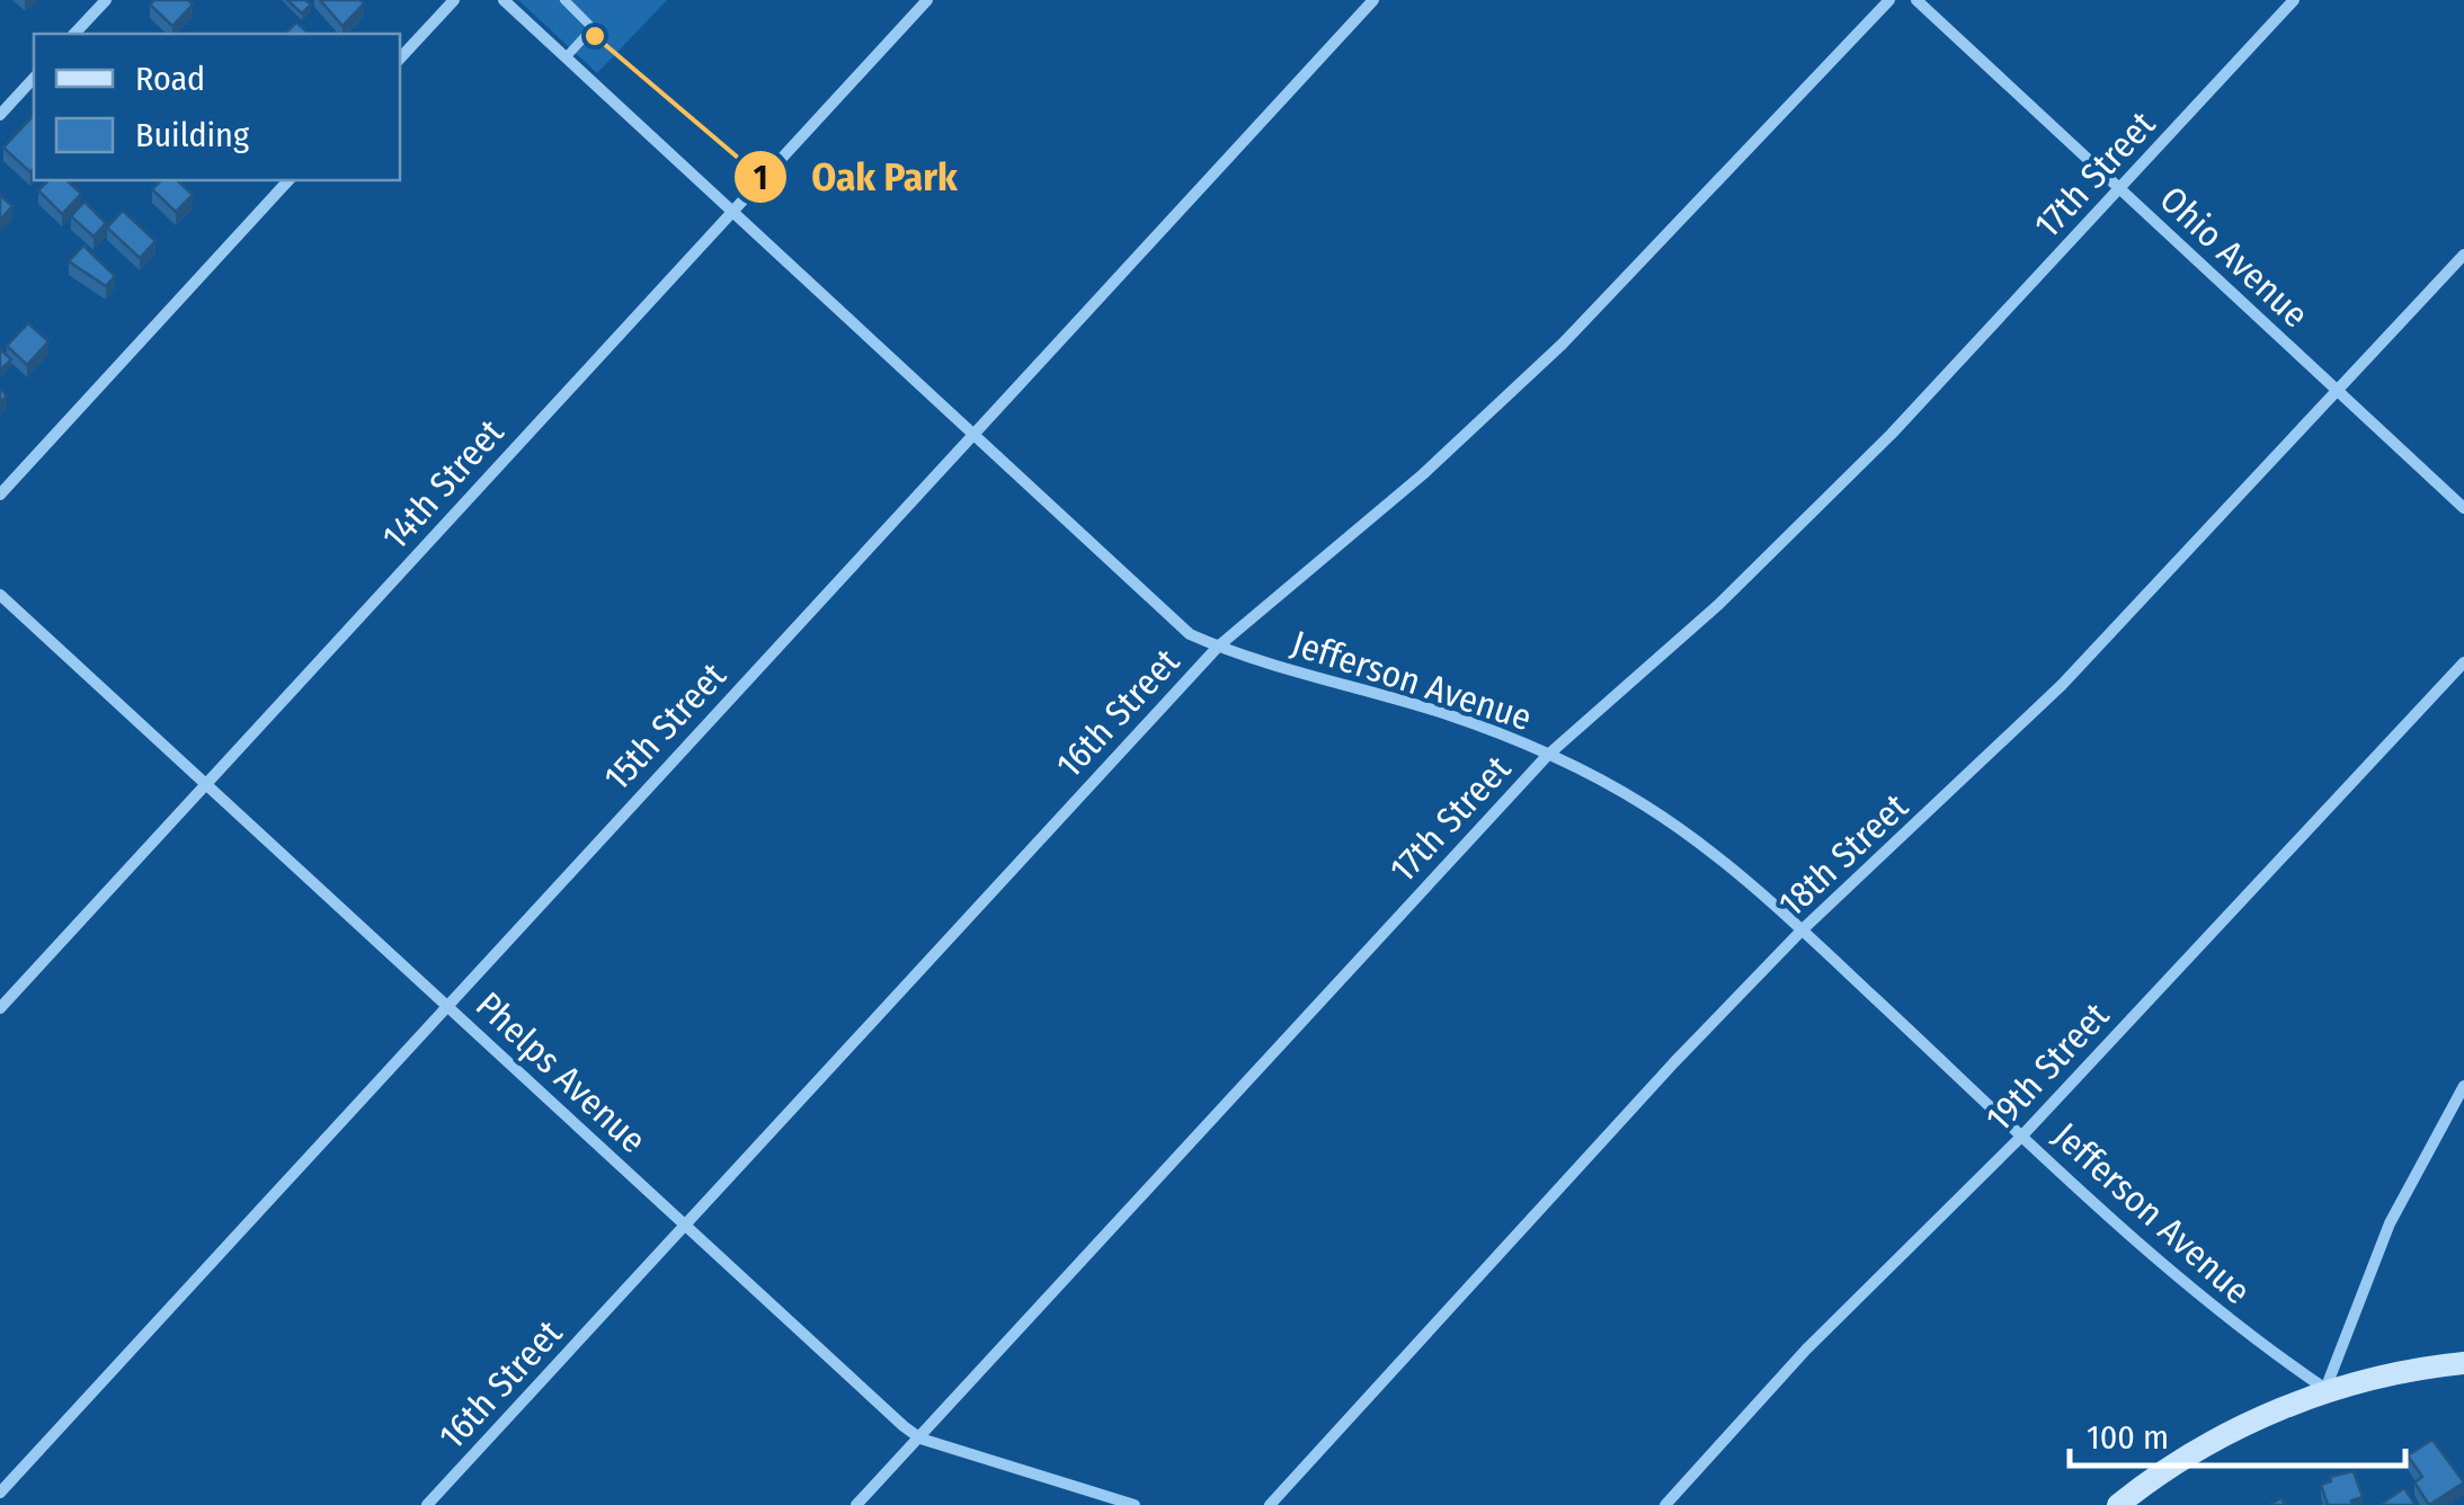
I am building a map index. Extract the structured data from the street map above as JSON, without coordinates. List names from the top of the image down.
{
  "streets": {
    "street": [
      "17th Street",
      "Ohio Avenue",
      "14th Street",
      "Jefferson Avenue",
      "16th Street",
      "15th Street",
      "18th Street",
      "19th Street",
      "Phelps Avenue"
    ]
  },
  "crossings": [
    ["17th Street", "Ohio Avenue"],
    ["17th Street", "Jefferson Avenue"],
    ["17th Street", "Phelps Avenue"],
    ["Ohio Avenue", "18th Street"],
    ["14th Street", "Jefferson Avenue"],
    ["14th Street", "Phelps Avenue"],
    ["Jefferson Avenue", "16th Street"],
    ["Jefferson Avenue", "15th Street"],
    ["Jefferson Avenue", "18th Street"],
    ["Jefferson Avenue", "19th Street"],
    ["16th Street", "Phelps Avenue"],
    ["15th Street", "Phelps Avenue"]
  ],
  "places": ["Oak Park"],
  "legend": ["Road", "Building"],
  "scale_bar": "100 m"
}
